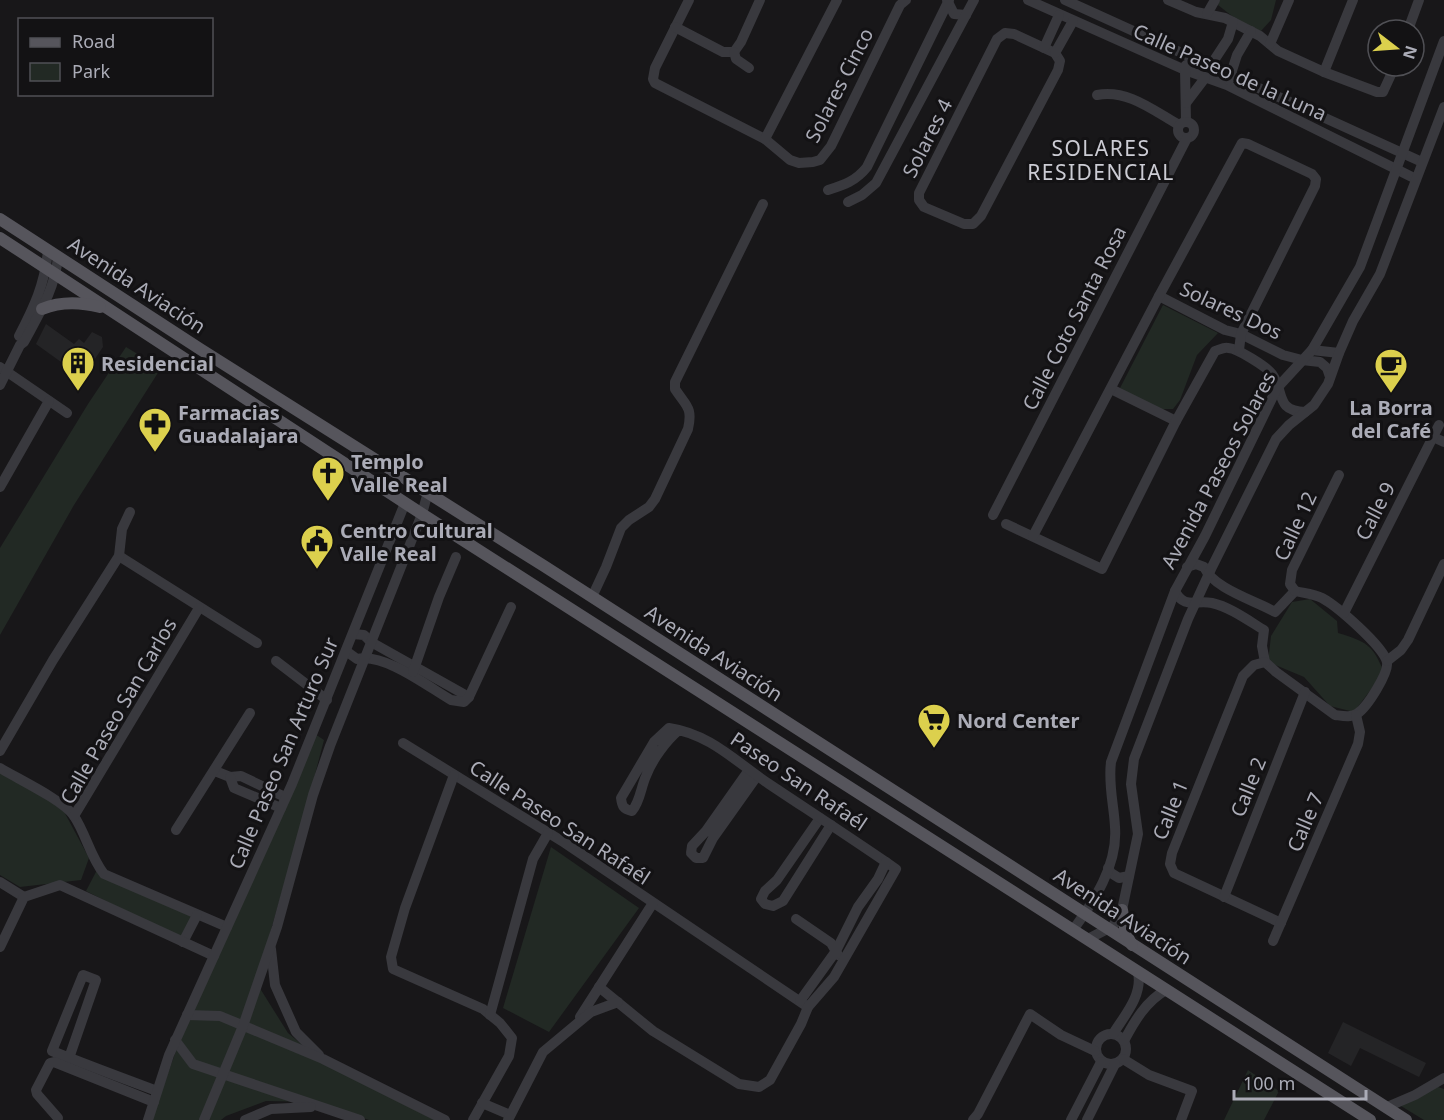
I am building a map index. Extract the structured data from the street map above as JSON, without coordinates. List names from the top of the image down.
{
  "streets": {
    "main road": ["Avenida Aviación"],
    "street": [
      "Calle Paseo de la Luna",
      "Solares Cinco",
      "Solares 4",
      "Solares Dos",
      "Calle Coto Santa Rosa",
      "Avenida Paseos Solares",
      "Calle 9",
      "Calle 12",
      "Calle Paseo San Carlos",
      "Calle Paseo San Arturo Sur",
      "Paseo San Rafaél",
      "Calle 2",
      "Calle 1",
      "Calle Paseo San Rafaél",
      "Calle 7"
    ]
  },
  "crossings": [
    ["Calle Paseo de la Luna", "Solares 4"],
    ["Calle Paseo de la Luna", "Calle Coto Santa Rosa"],
    ["Calle Paseo de la Luna", "Avenida Paseos Solares"],
    ["Avenida Aviación", "Avenida Paseos Solares"],
    ["Avenida Aviación", "Calle Paseo San Arturo Sur"],
    ["Solares Dos", "Avenida Paseos Solares"],
    ["Calle Paseo San Carlos", "Calle Paseo San Arturo Sur"],
    ["Calle 2", "Calle 1"],
    ["Calle 1", "Calle 7"]
  ],
  "districts": ["SOLARES RESIDENCIAL"],
  "places": {
    "building": ["Residencial"],
    "cafe": ["La Borra del Café"],
    "pharmacy": ["Farmacias Guadalajara"],
    "church": ["Templo Valle Real"],
    "public building": ["Centro Cultural Valle Real"],
    "supermarket": ["Nord Center"]
  },
  "legend": ["Road", "Park"],
  "scale_bar": "100 m",
  "north": "right"
}
